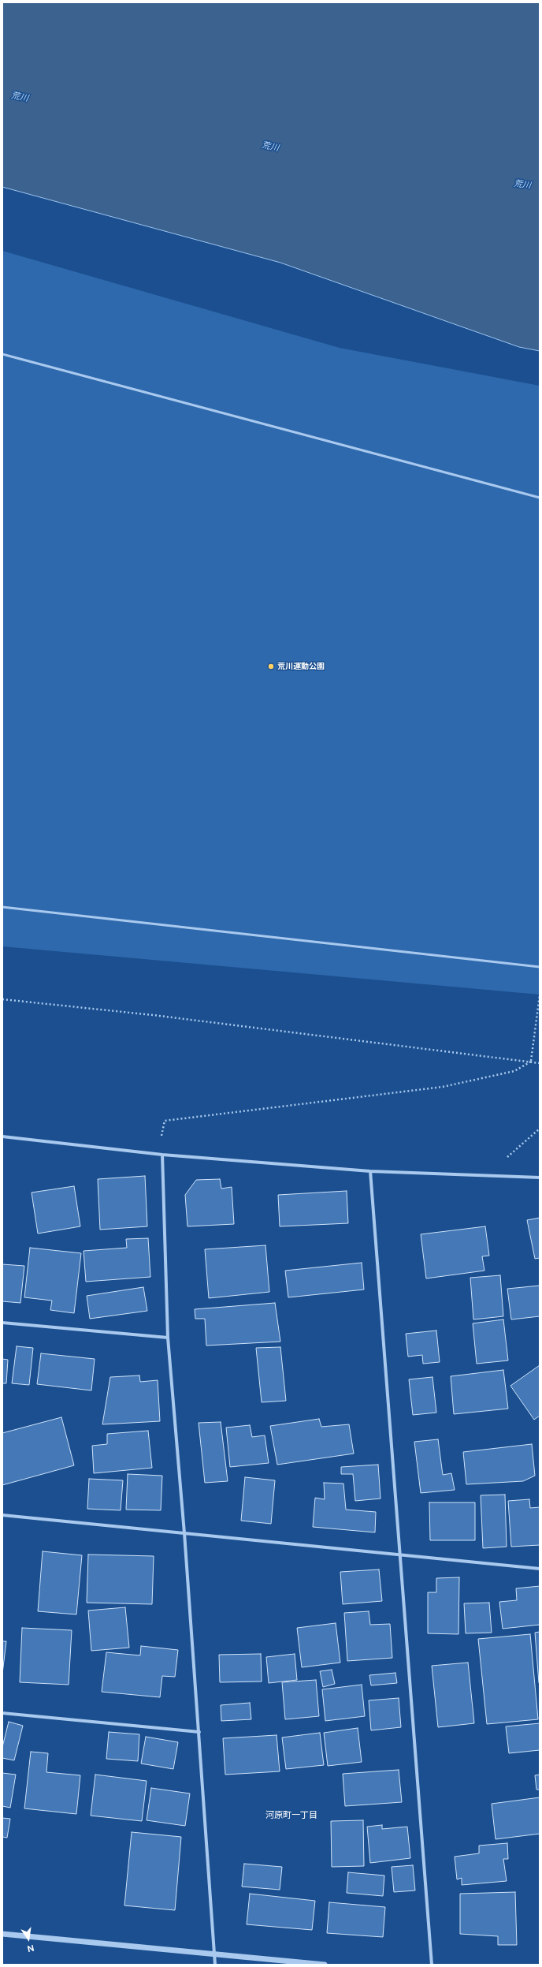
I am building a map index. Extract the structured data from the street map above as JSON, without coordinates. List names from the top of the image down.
{
  "districts": ["河原町一丁目"],
  "water": ["荒川"],
  "places": ["荒川運動公園"],
  "north": "bottom"
}
